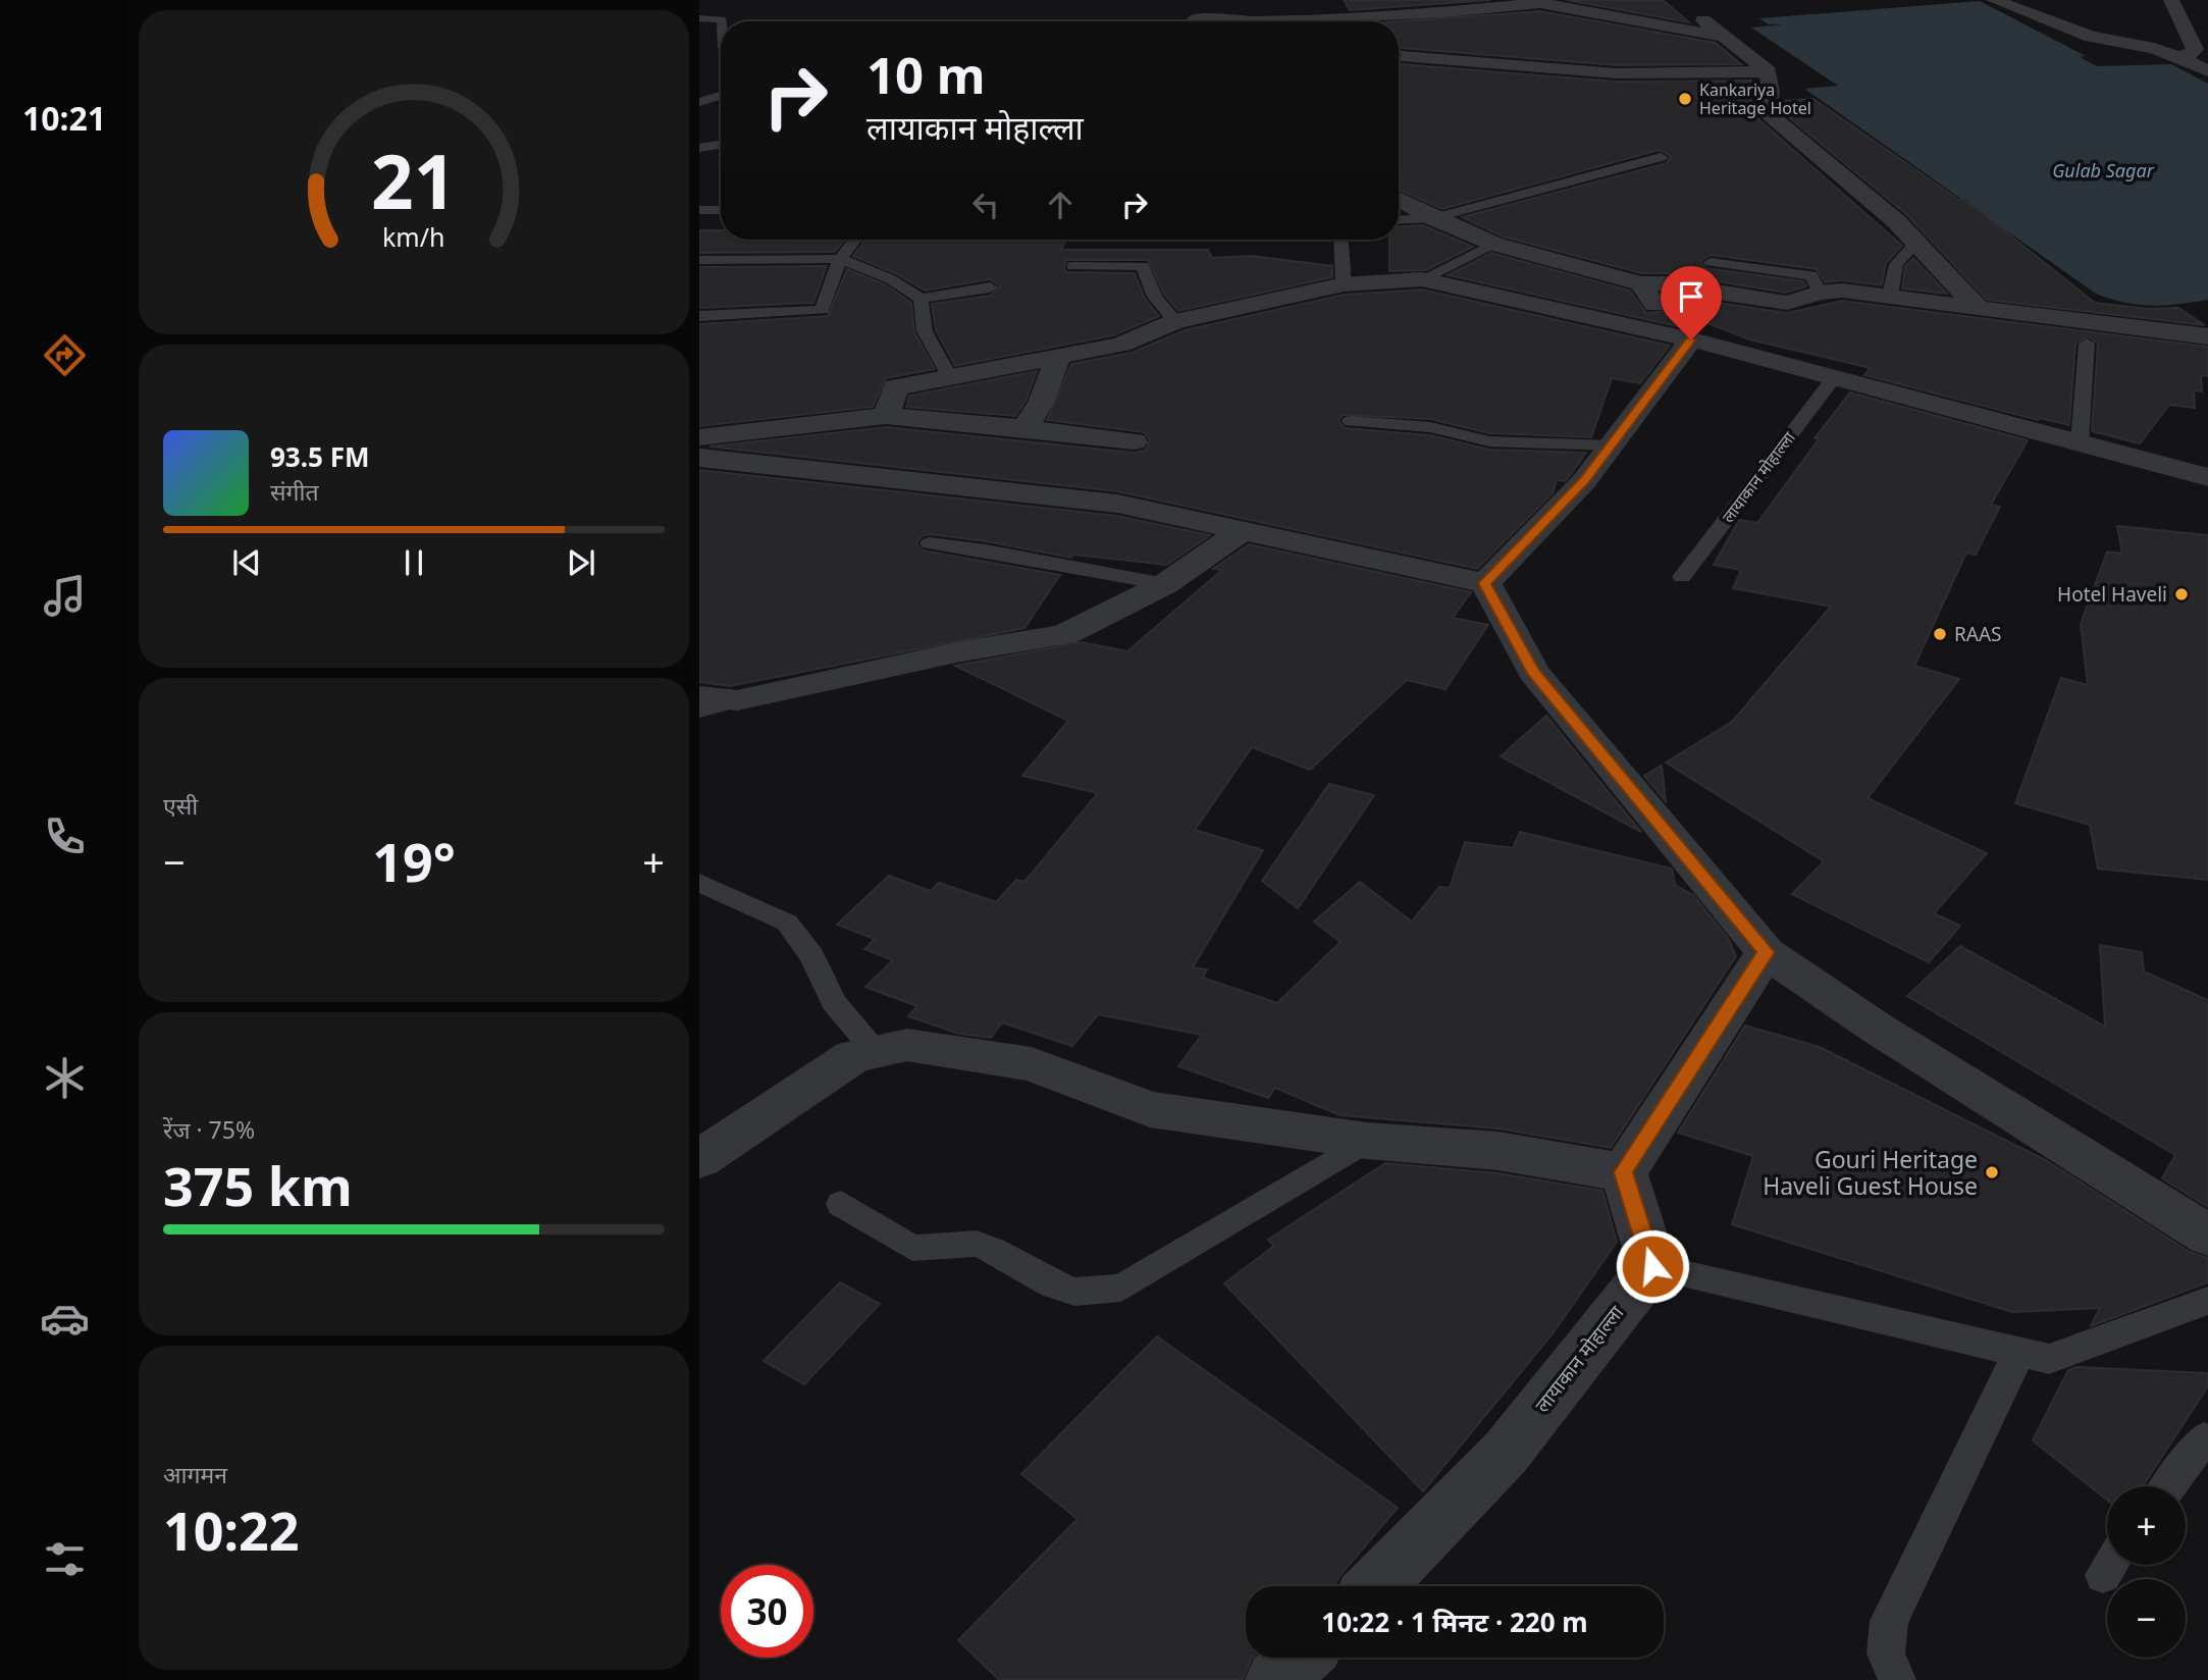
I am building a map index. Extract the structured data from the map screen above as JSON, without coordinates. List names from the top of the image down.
{
  "streets": {
    "street": ["लायाकान मोहाल्ला"]
  },
  "water": ["Gulab Sagar"],
  "places": [
    "Kankariya Heritage Hotel",
    "Hotel Haveli",
    "RAAS",
    "Gouri Heritage Haveli Guest House"
  ],
  "page": {
    "tabs": "10:21",
    "turn": ["10 m", "लायाकान मोहाल्ला"],
    "song": ["93.5 FM", "संगीत"],
    "tile": [
      "एसी",
      ["रेंज · 75%", "375 km"],
      ["आगमन", "10:22"]
    ],
    "heat": ["−", "19°", "+"],
    "map_buttons": ["+", "−"],
    "limit": "30",
    "trip": "10:22 · 1 मिनट · 220 m",
    "gauge": ["21", "km/h"]
  }
}
